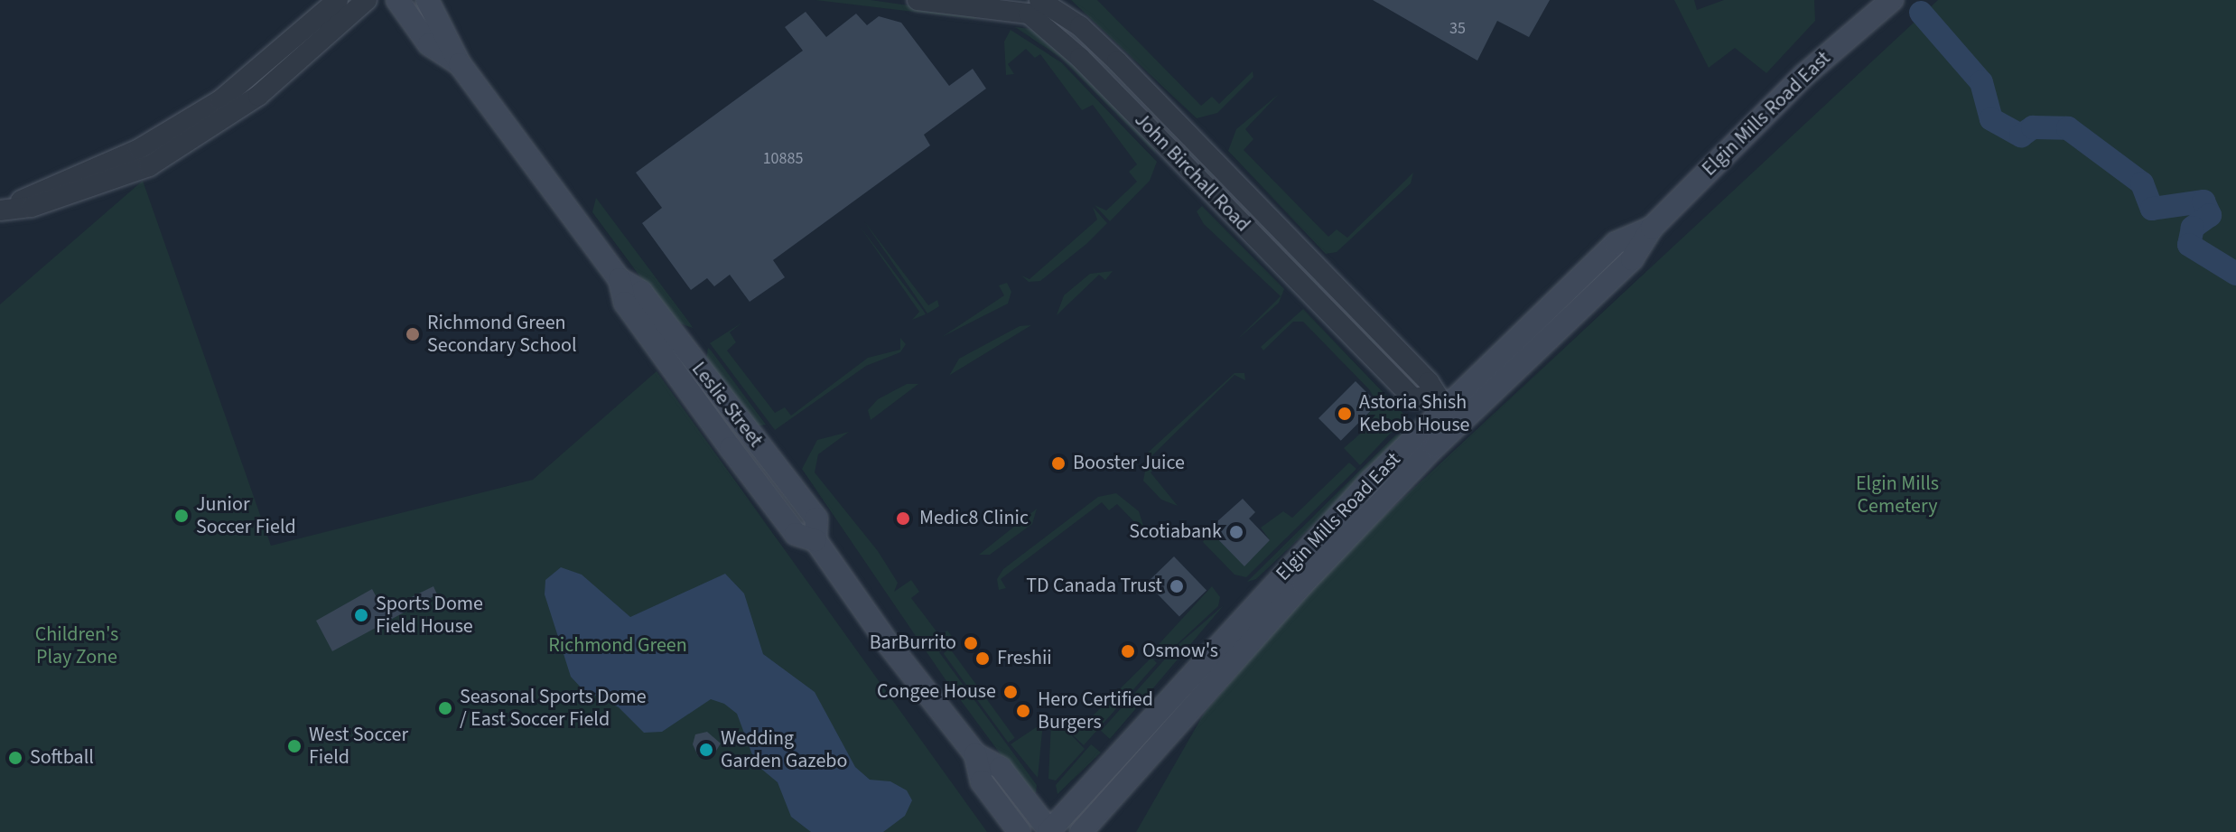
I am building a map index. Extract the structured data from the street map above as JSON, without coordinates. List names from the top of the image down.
{
  "streets": {
    "main road": ["Elgin Mills Road East", "Leslie Street"],
    "street": ["John Birchall Road"]
  },
  "crossings": [
    ["Elgin Mills Road East", "John Birchall Road"],
    ["Elgin Mills Road East", "Leslie Street"]
  ],
  "parks": ["Elgin Mills Cemetery", "Children's Play Zone", "Richmond Green"],
  "places": [
    "Richmond Green Secondary School",
    "Astoria Shish Kebob House",
    "Booster Juice",
    "Junior Soccer Field",
    "Medic8 Clinic",
    "Scotiabank",
    "TD Canada Trust",
    "Sports Dome Field House",
    "BarBurrito",
    "Osmow's",
    "Freshii",
    "Congee House",
    "Seasonal Sports Dome / East Soccer Field",
    "Hero Certified Burgers",
    "West Soccer Field",
    "Wedding Garden Gazebo",
    "Softball"
  ],
  "house_numbers": ["35", "10885"]
}
